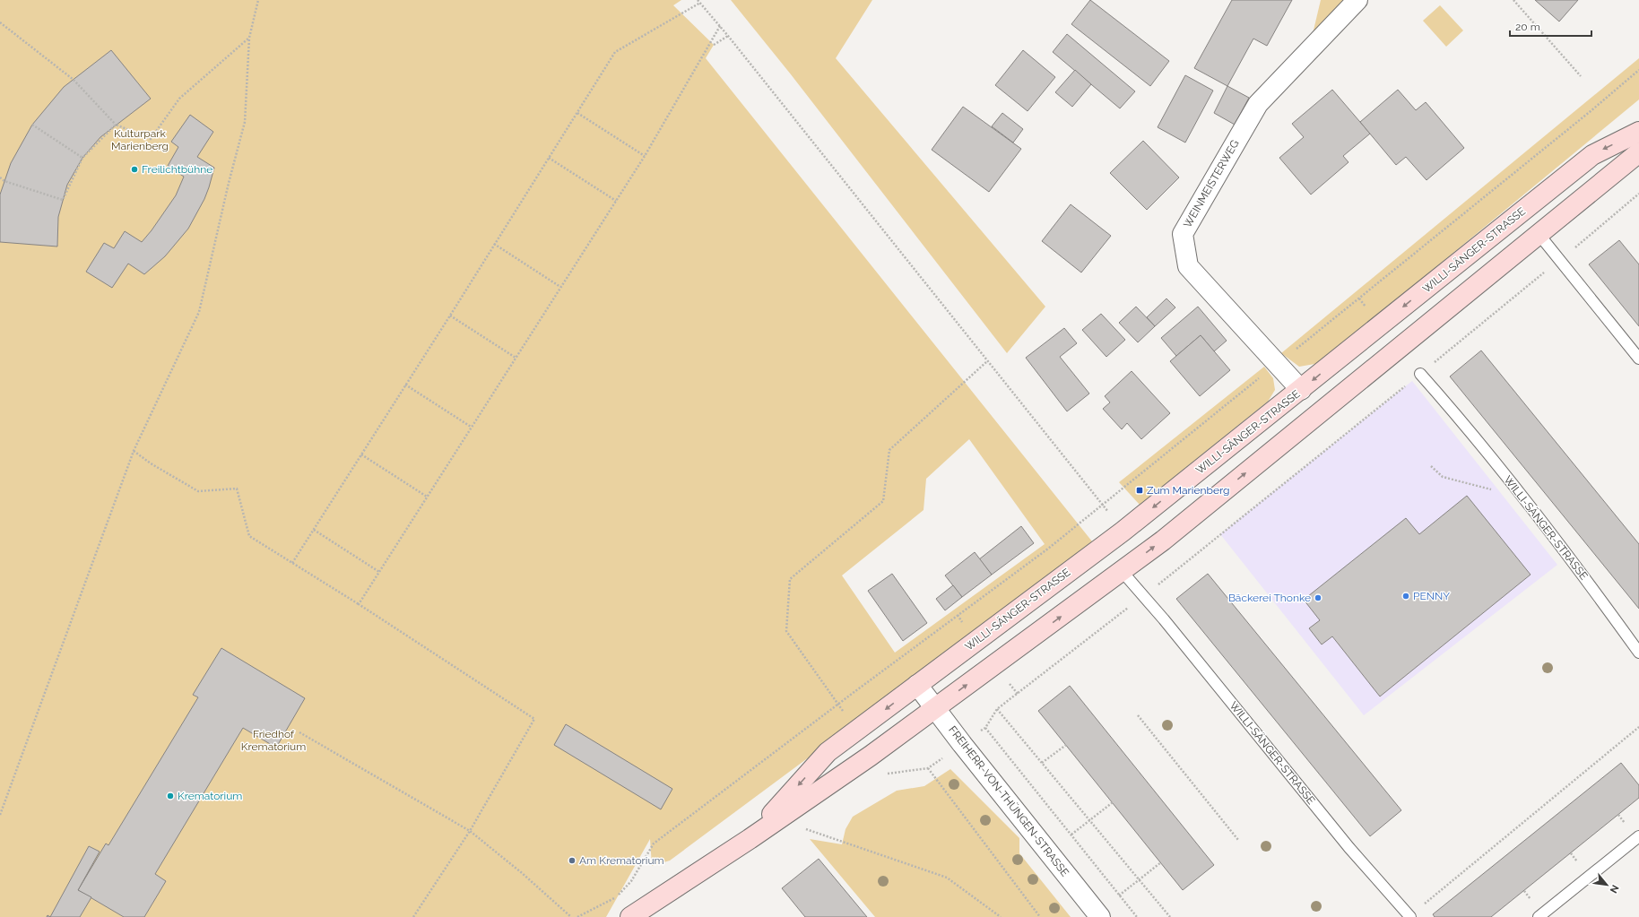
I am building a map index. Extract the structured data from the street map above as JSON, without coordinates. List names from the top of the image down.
{
  "streets": {
    "main road": ["WILLI-SÄNGER-STRASSE"],
    "street": ["WEINMEISTERWEG", "FREIHERR-VON-THÜNGEN-STRASSE"]
  },
  "crossings": [
    ["WEINMEISTERWEG", "WILLI-SÄNGER-STRASSE"],
    ["WILLI-SÄNGER-STRASSE", "FREIHERR-VON-THÜNGEN-STRASSE"]
  ],
  "parks": ["Kulturpark Marienberg", "Friedhof Krematorium"],
  "places": {
    "other": [
      "Freilichtbühne",
      "PENNY",
      "Bäckerei Thonke",
      "Krematorium",
      "Am Krematorium"
    ],
    "transit": ["Zum Marienberg"]
  },
  "scale_bar": "20 m",
  "north": "bottom right"
}
